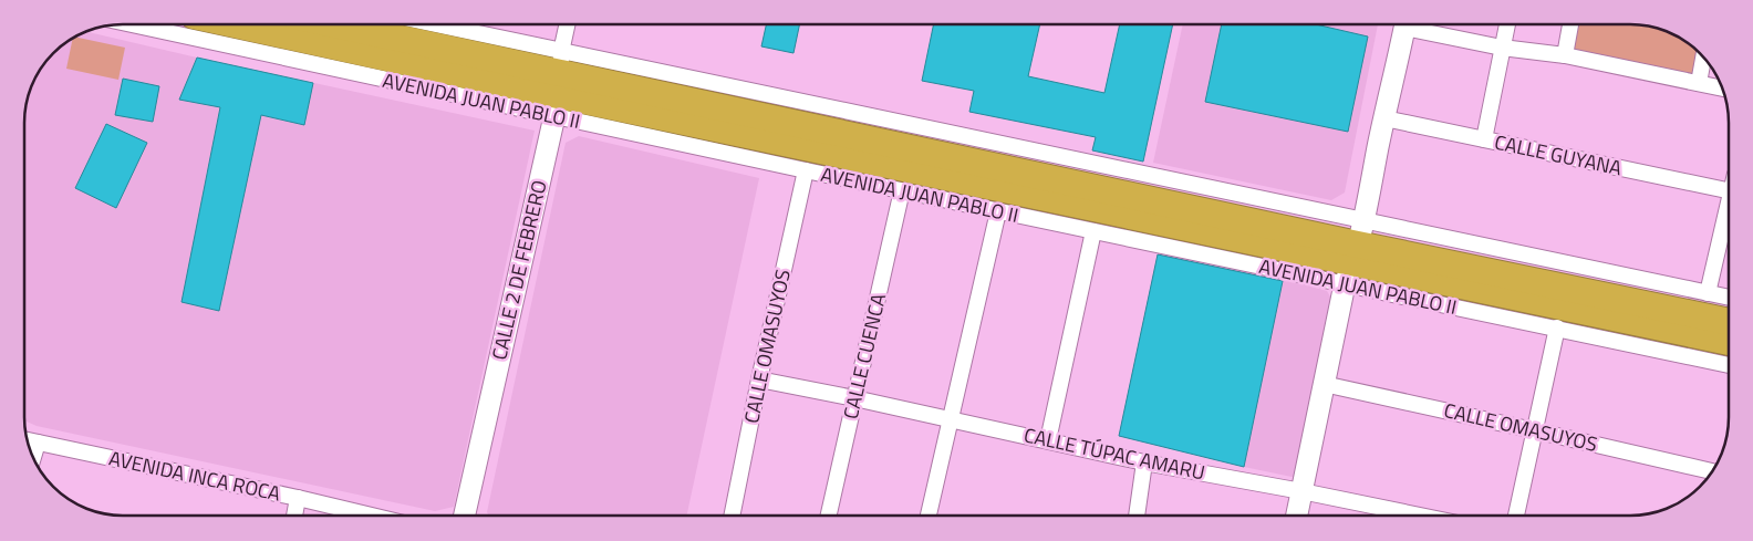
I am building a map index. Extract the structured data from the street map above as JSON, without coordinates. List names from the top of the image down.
{
  "streets": {
    "highway": ["AVENIDA JUAN PABLO II"],
    "street": [
      "CALLE GUYANA",
      "CALLE 2 DE FEBRERO",
      "CALLE OMASUYOS",
      "CALLE CUENCA",
      "CALLE TÚPAC AMARU",
      "AVENIDA INCA ROCA"
    ]
  },
  "crossings": [
    ["AVENIDA JUAN PABLO II", "CALLE 2 DE FEBRERO"],
    ["AVENIDA JUAN PABLO II", "CALLE OMASUYOS"],
    ["AVENIDA JUAN PABLO II", "CALLE CUENCA"],
    ["CALLE OMASUYOS", "CALLE TÚPAC AMARU"],
    ["CALLE CUENCA", "CALLE TÚPAC AMARU"]
  ]
}
